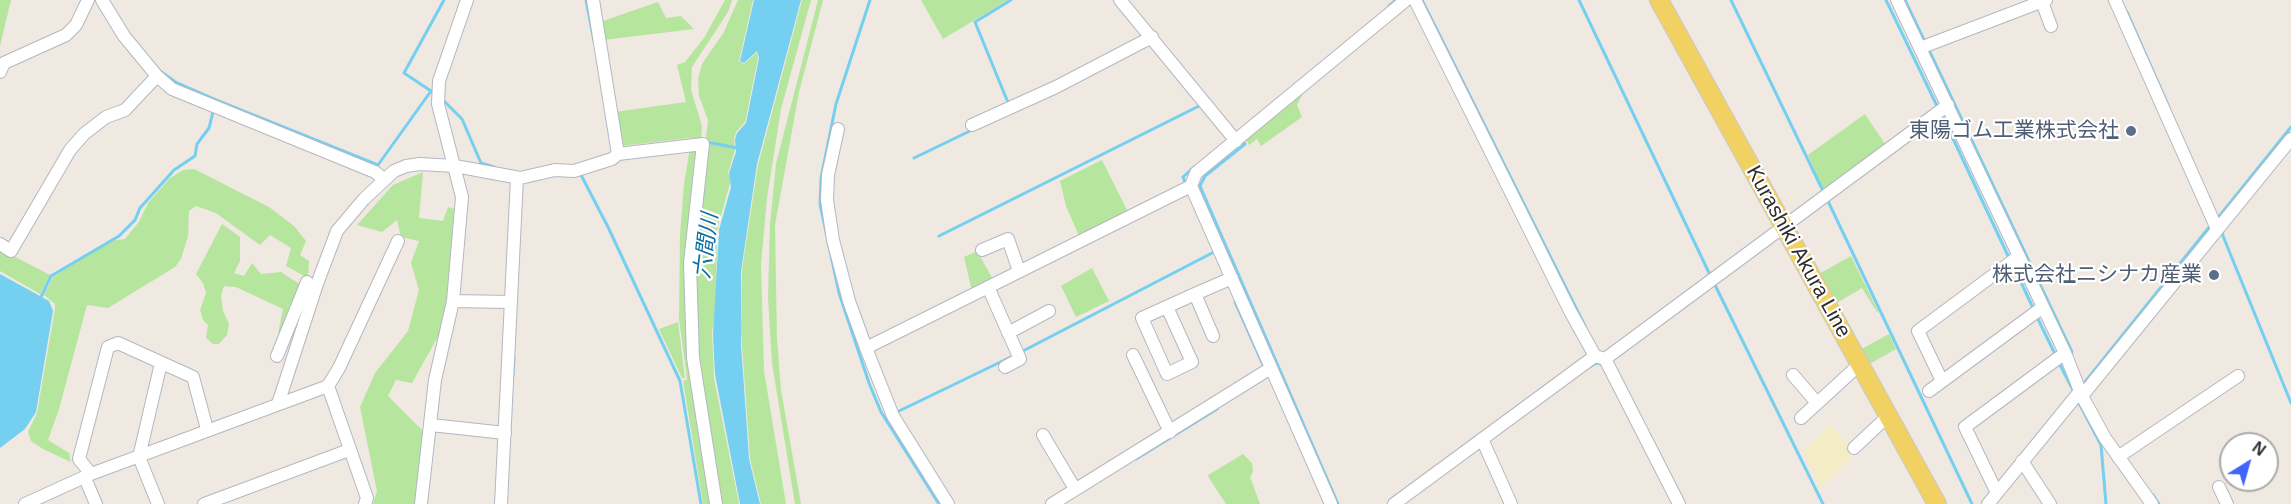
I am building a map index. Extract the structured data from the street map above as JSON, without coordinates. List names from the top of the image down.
{
  "streets": {
    "main road": ["Kurashiki Akura Line"]
  },
  "water": ["六間川"],
  "places": ["東陽ゴム工業株式会社", "株式会社ニシナカ産業"],
  "north": "top right"
}
